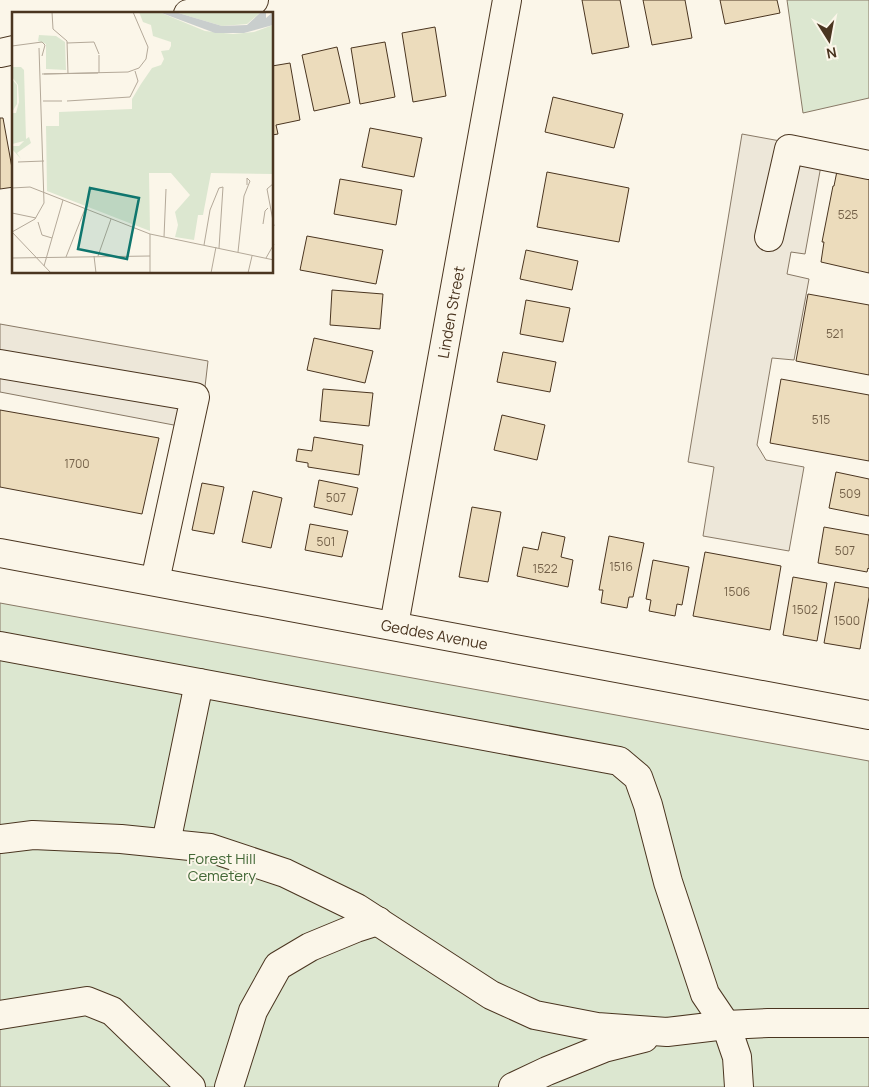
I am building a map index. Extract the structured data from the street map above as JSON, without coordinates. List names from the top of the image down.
{
  "streets": {
    "main road": ["Linden Street", "Geddes Avenue"]
  },
  "crossings": [
    ["Linden Street", "Geddes Avenue"]
  ],
  "parks": ["Forest Hill Cemetery"],
  "house_numbers": [
    "525",
    "521",
    "515",
    "1700",
    "509",
    "507",
    "501",
    "507",
    "1516",
    "1522",
    "1506",
    "1502",
    "1500"
  ],
  "north": "bottom"
}
